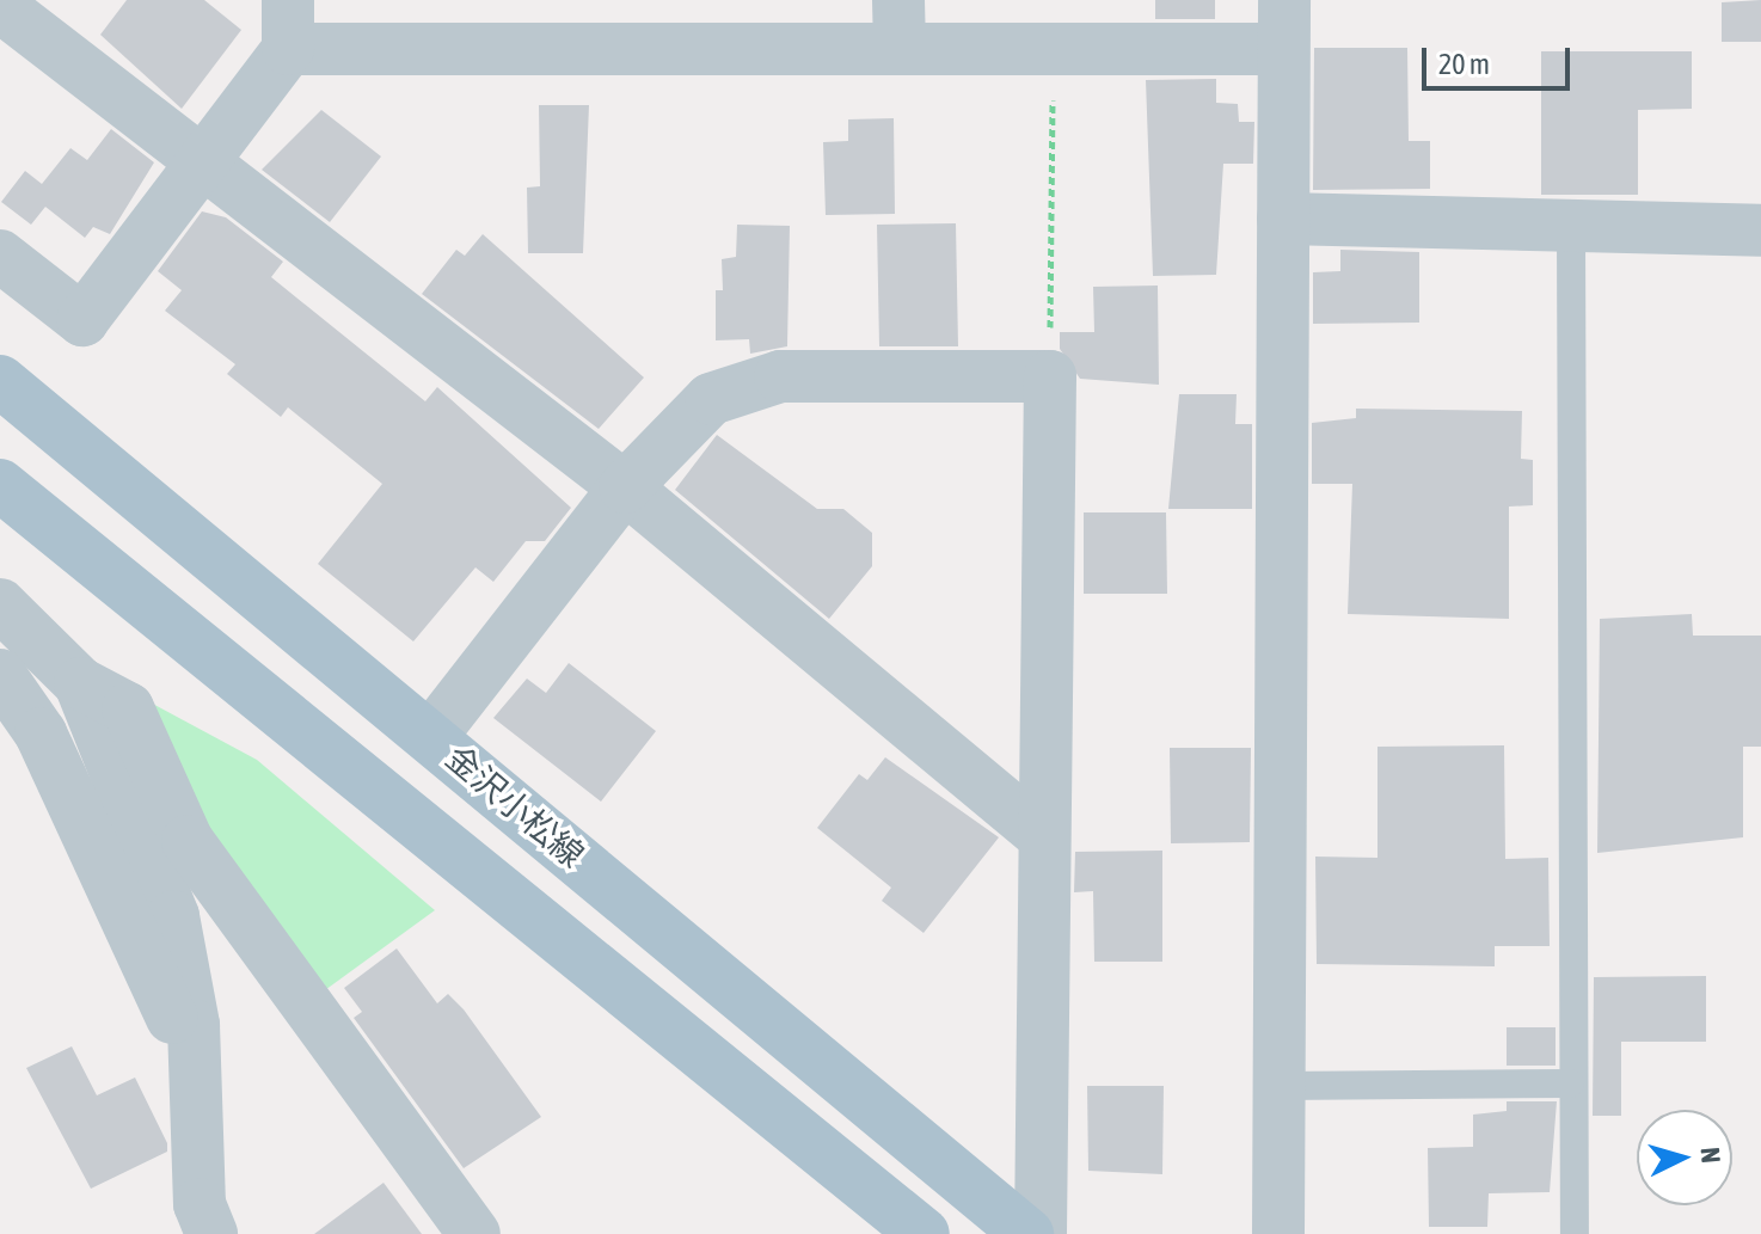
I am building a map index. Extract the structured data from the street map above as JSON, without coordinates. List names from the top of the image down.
{
  "streets": {
    "main road": ["金沢小松線"]
  },
  "scale_bar": "20 m",
  "north": "right"
}
